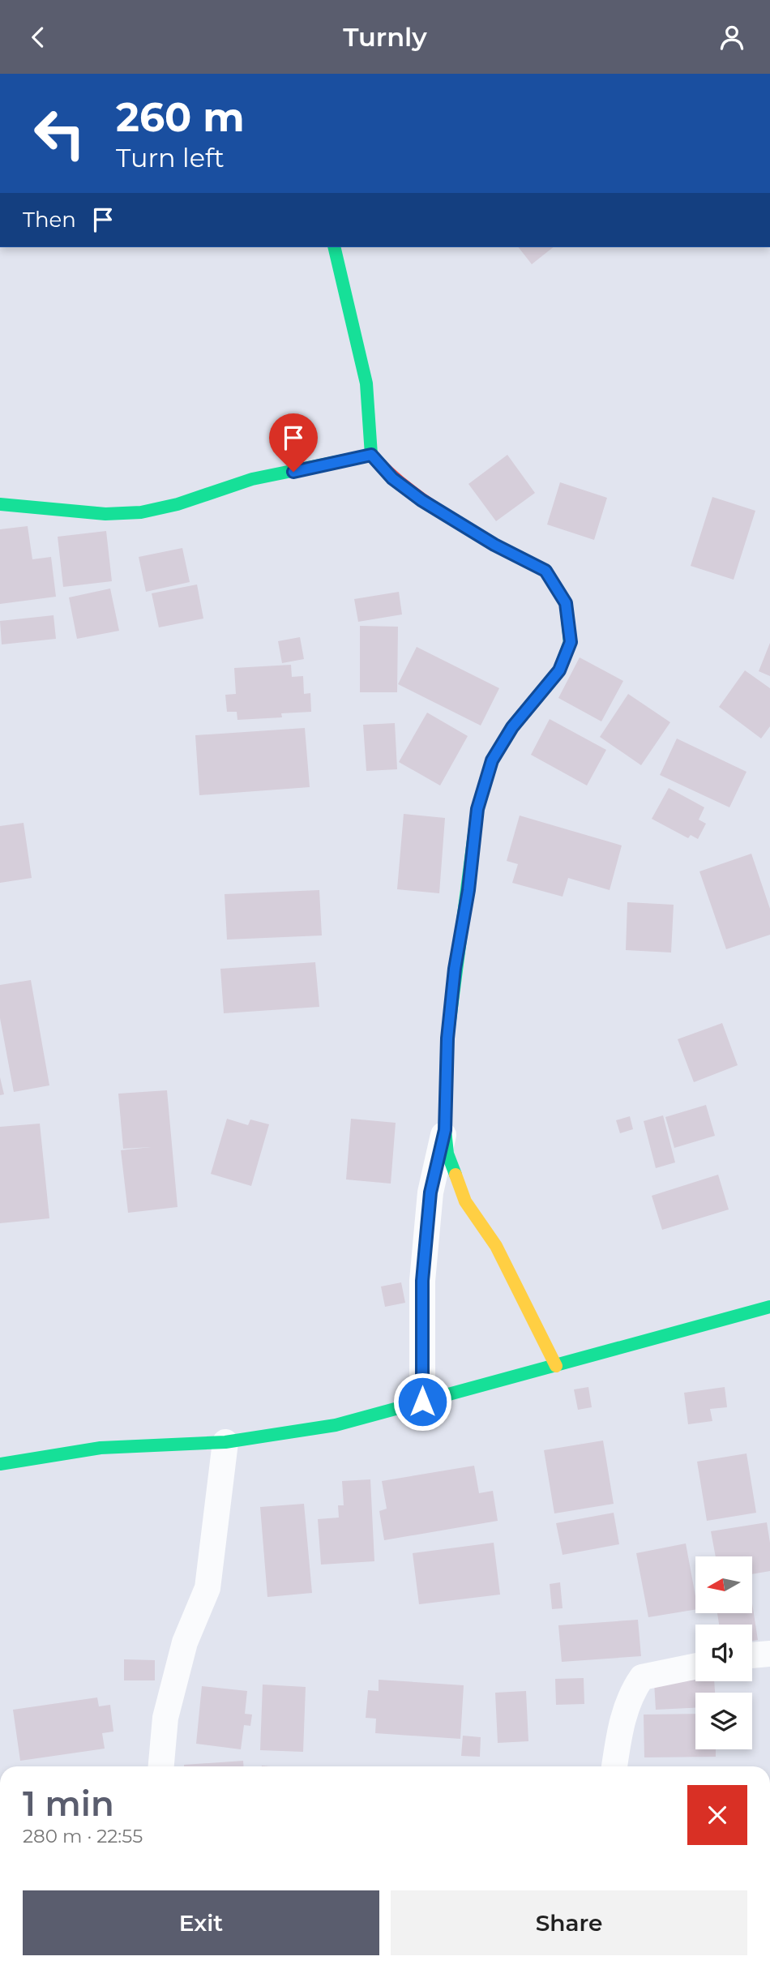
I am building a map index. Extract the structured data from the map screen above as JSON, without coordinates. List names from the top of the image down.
{
  "north": "left",
  "page": {
    "header": "Turnly",
    "turn": ["260 m", "Turn left"],
    "then": "Then",
    "heading": ["1 min", "280 m · 22:55"],
    "buttons": ["Exit", "Share"]
  }
}
